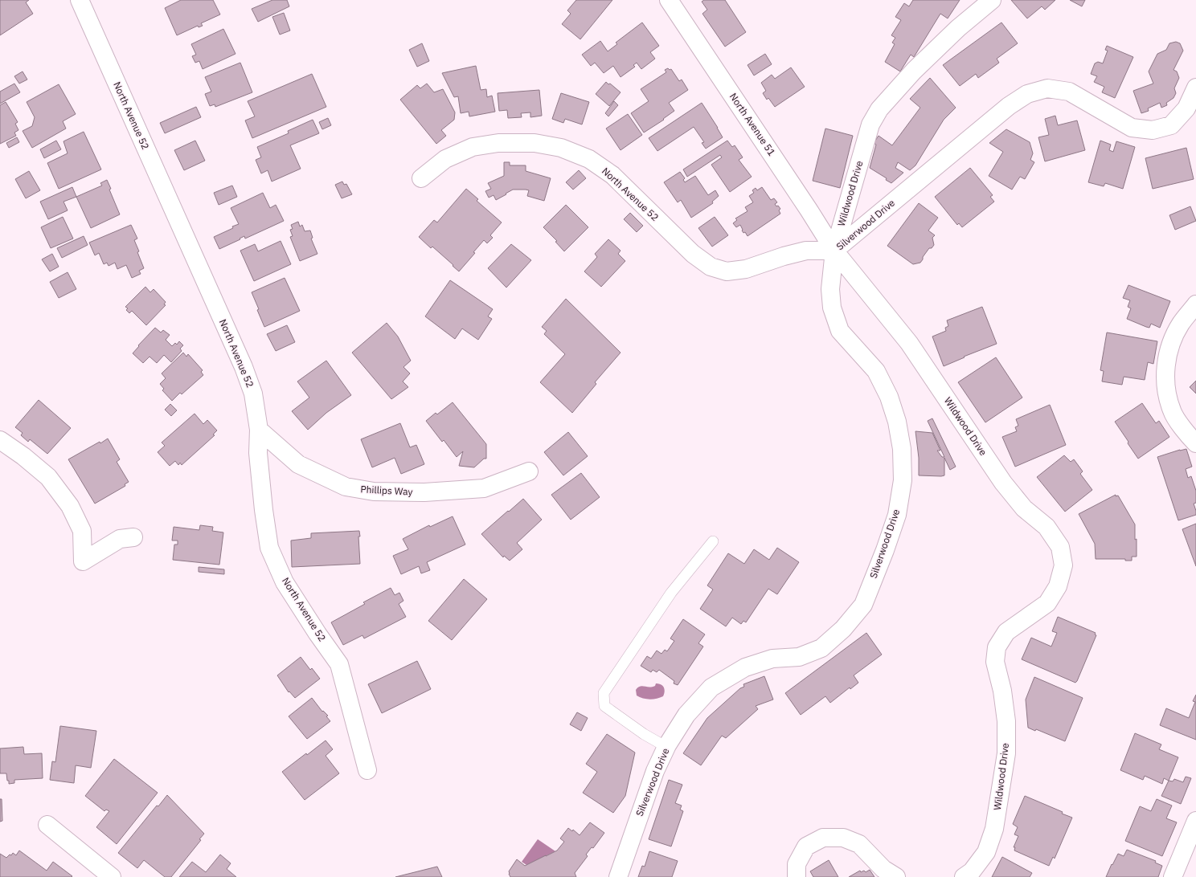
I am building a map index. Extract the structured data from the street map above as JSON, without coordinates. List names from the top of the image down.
{
  "streets": {
    "street": [
      "North Avenue 52",
      "North Avenue 51",
      "Wildwood Drive",
      "Silverwood Drive",
      "Phillips Way"
    ]
  },
  "crossings": [
    ["North Avenue 52", "North Avenue 51"],
    ["North Avenue 52", "Wildwood Drive"],
    ["North Avenue 52", "Silverwood Drive"],
    ["North Avenue 52", "Phillips Way"],
    ["North Avenue 51", "Wildwood Drive"],
    ["North Avenue 51", "Silverwood Drive"],
    ["Wildwood Drive", "Silverwood Drive"]
  ]
}
